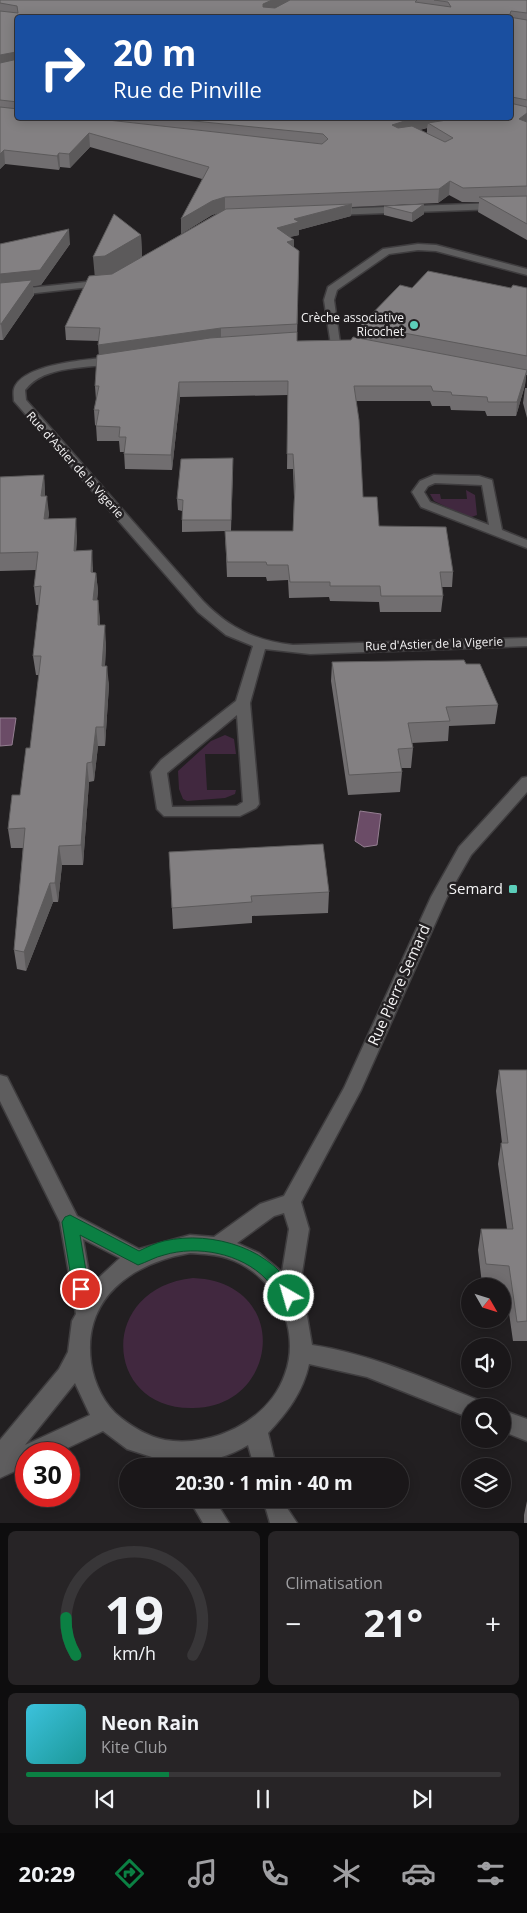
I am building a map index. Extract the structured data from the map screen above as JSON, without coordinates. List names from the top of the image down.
{
  "streets": {
    "street": ["Rue d'Astier de la Vigerie", "Rue Pierre Semard"]
  },
  "places": {
    "other": ["Crèche associative Ricochet"],
    "transit": ["Semard"]
  },
  "north": "bottom right",
  "page": {
    "turn": ["20 m", "Rue de Pinville"],
    "limit": "30",
    "trip": "20:30 · 1 min · 40 m",
    "tile": "Climatisation",
    "heat": ["−", "21°", "+"],
    "song": ["Neon Rain", "Kite Club"],
    "tabs": "20:29",
    "gauge": ["19", "km/h"]
  }
}
